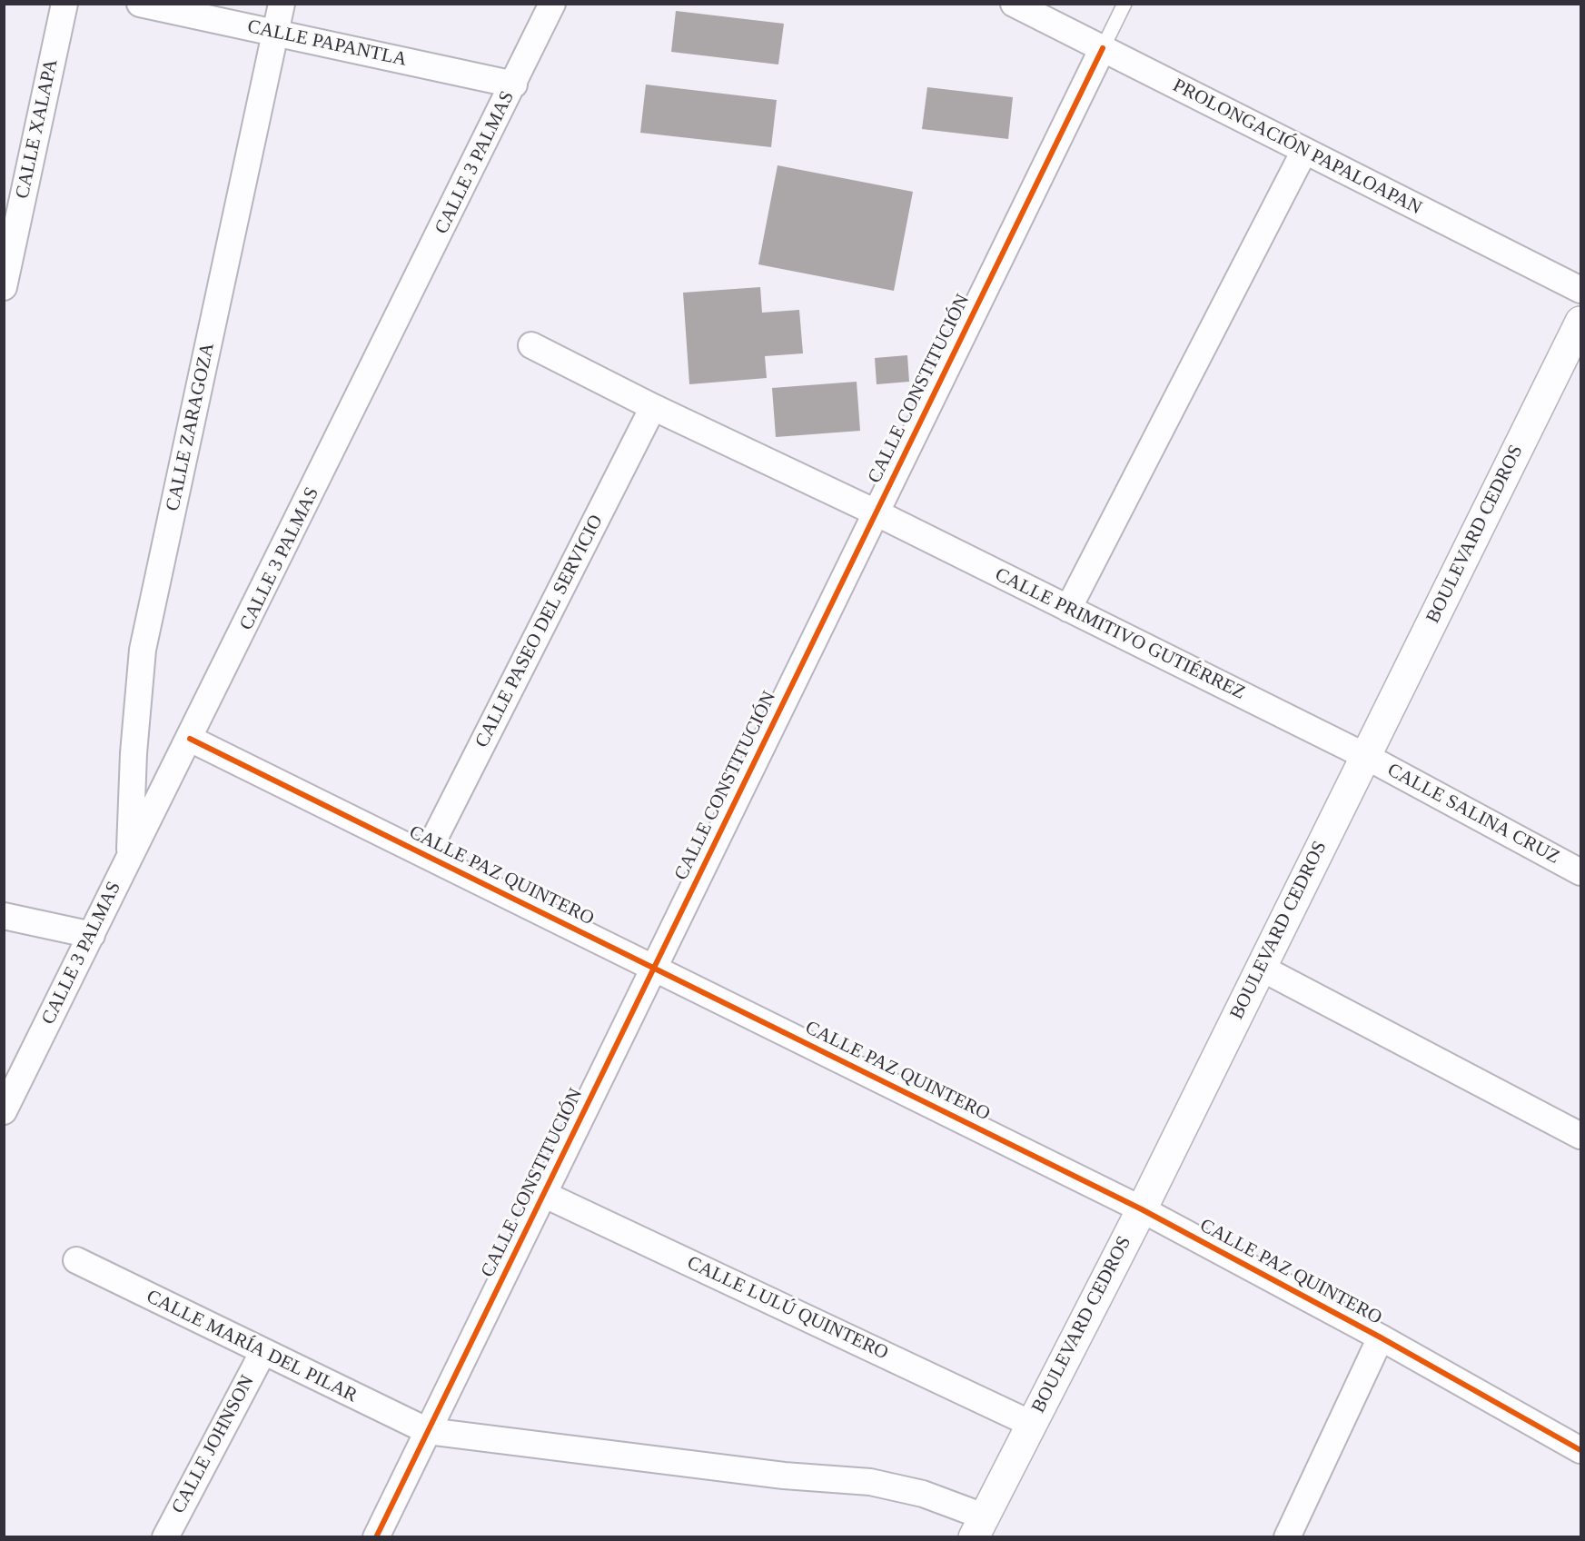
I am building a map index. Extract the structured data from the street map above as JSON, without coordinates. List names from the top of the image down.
{
  "streets": {
    "street": [
      "CALLE PAPANTLA",
      "CALLE XALAPA",
      "PROLONGACIÓN PAPALOAPAN",
      "CALLE 3 PALMAS",
      "CALLE CONSTITUCIÓN",
      "CALLE ZARAGOZA",
      "BOULEVARD CEDROS",
      "CALLE PASEO DEL SERVICIO",
      "CALLE PRIMITIVO GUTIÉRREZ",
      "CALLE SALINA CRUZ",
      "CALLE PAZ QUINTERO",
      "CALLE LULÚ QUINTERO",
      "CALLE MARÍA DEL PILAR",
      "CALLE JOHNSON"
    ]
  },
  "crossings": [
    ["CALLE PAPANTLA", "CALLE 3 PALMAS"],
    ["CALLE PAPANTLA", "CALLE ZARAGOZA"],
    ["PROLONGACIÓN PAPALOAPAN", "CALLE CONSTITUCIÓN"],
    ["CALLE 3 PALMAS", "CALLE ZARAGOZA"],
    ["CALLE 3 PALMAS", "CALLE PAZ QUINTERO"],
    ["CALLE CONSTITUCIÓN", "CALLE PRIMITIVO GUTIÉRREZ"],
    ["CALLE CONSTITUCIÓN", "CALLE PAZ QUINTERO"],
    ["CALLE CONSTITUCIÓN", "CALLE LULÚ QUINTERO"],
    ["CALLE CONSTITUCIÓN", "CALLE MARÍA DEL PILAR"],
    ["BOULEVARD CEDROS", "CALLE PRIMITIVO GUTIÉRREZ"],
    ["BOULEVARD CEDROS", "CALLE SALINA CRUZ"],
    ["BOULEVARD CEDROS", "CALLE PAZ QUINTERO"],
    ["BOULEVARD CEDROS", "CALLE LULÚ QUINTERO"],
    ["BOULEVARD CEDROS", "CALLE MARÍA DEL PILAR"],
    ["CALLE PASEO DEL SERVICIO", "CALLE PRIMITIVO GUTIÉRREZ"],
    ["CALLE PASEO DEL SERVICIO", "CALLE PAZ QUINTERO"],
    ["CALLE PRIMITIVO GUTIÉRREZ", "CALLE SALINA CRUZ"],
    ["CALLE MARÍA DEL PILAR", "CALLE JOHNSON"]
  ]
}
